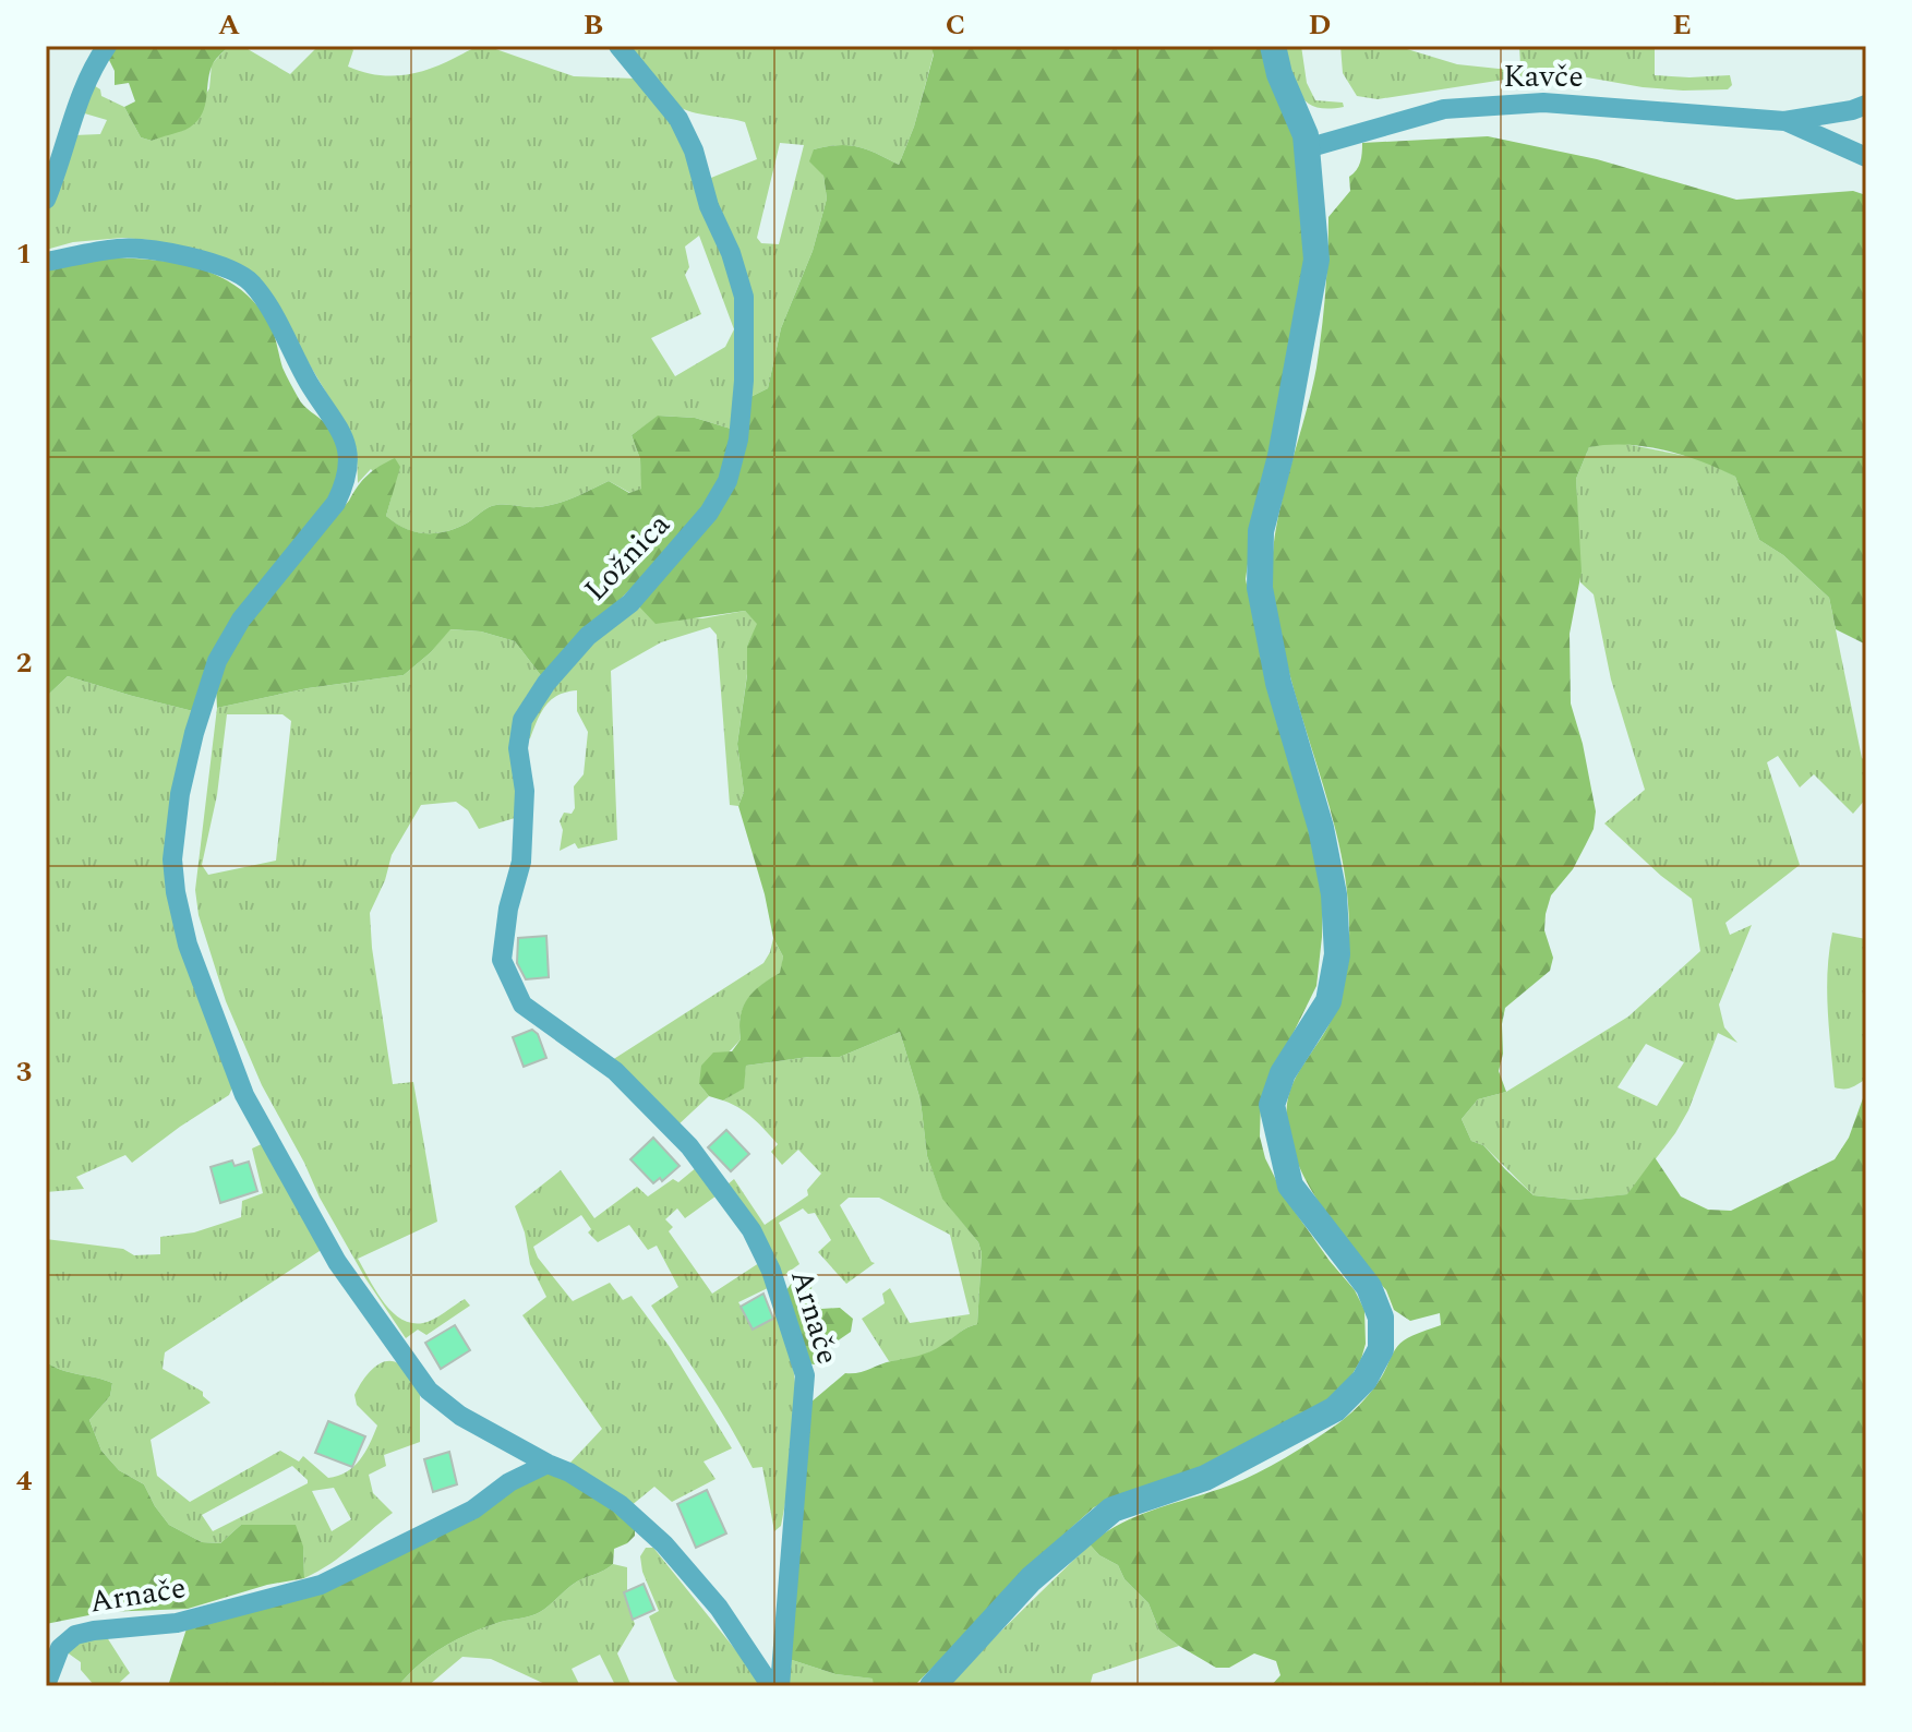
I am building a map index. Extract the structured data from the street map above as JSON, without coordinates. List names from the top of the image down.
{
  "streets": {
    "street": ["Kavče", "Ložnica", "Arnače"]
  },
  "crossings": [
    ["Ložnica", "Arnače"]
  ],
  "grid": {
    "columns": [
      "A",
      "B",
      "C",
      "D",
      "E"
    ],
    "rows": [
      "1",
      "2",
      "3",
      "4"
    ]
  }
}
